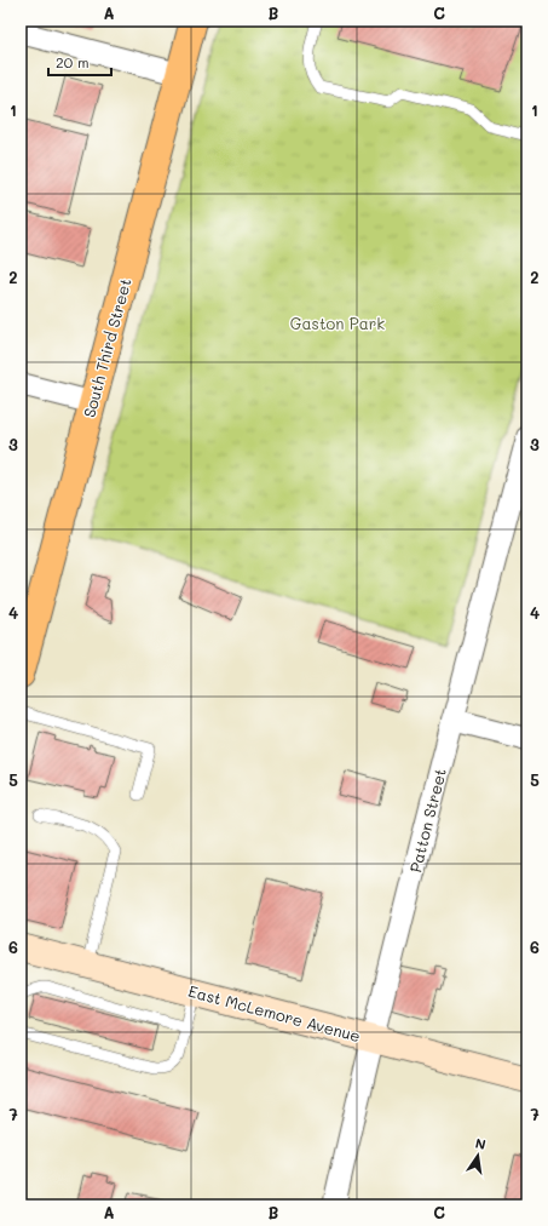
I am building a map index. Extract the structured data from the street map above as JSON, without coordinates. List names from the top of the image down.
{
  "streets": {
    "main road": ["South Third Street", "East McLemore Avenue"],
    "street": ["Patton Street"]
  },
  "crossings": [
    ["Patton Street", "East McLemore Avenue"]
  ],
  "parks": ["Gaston Park"],
  "scale_bar": "20 m",
  "north": "top",
  "grid": {
    "columns": ["A", "B", "C"],
    "rows": [
      "1",
      "2",
      "3",
      "4",
      "5",
      "6",
      "7"
    ]
  }
}
